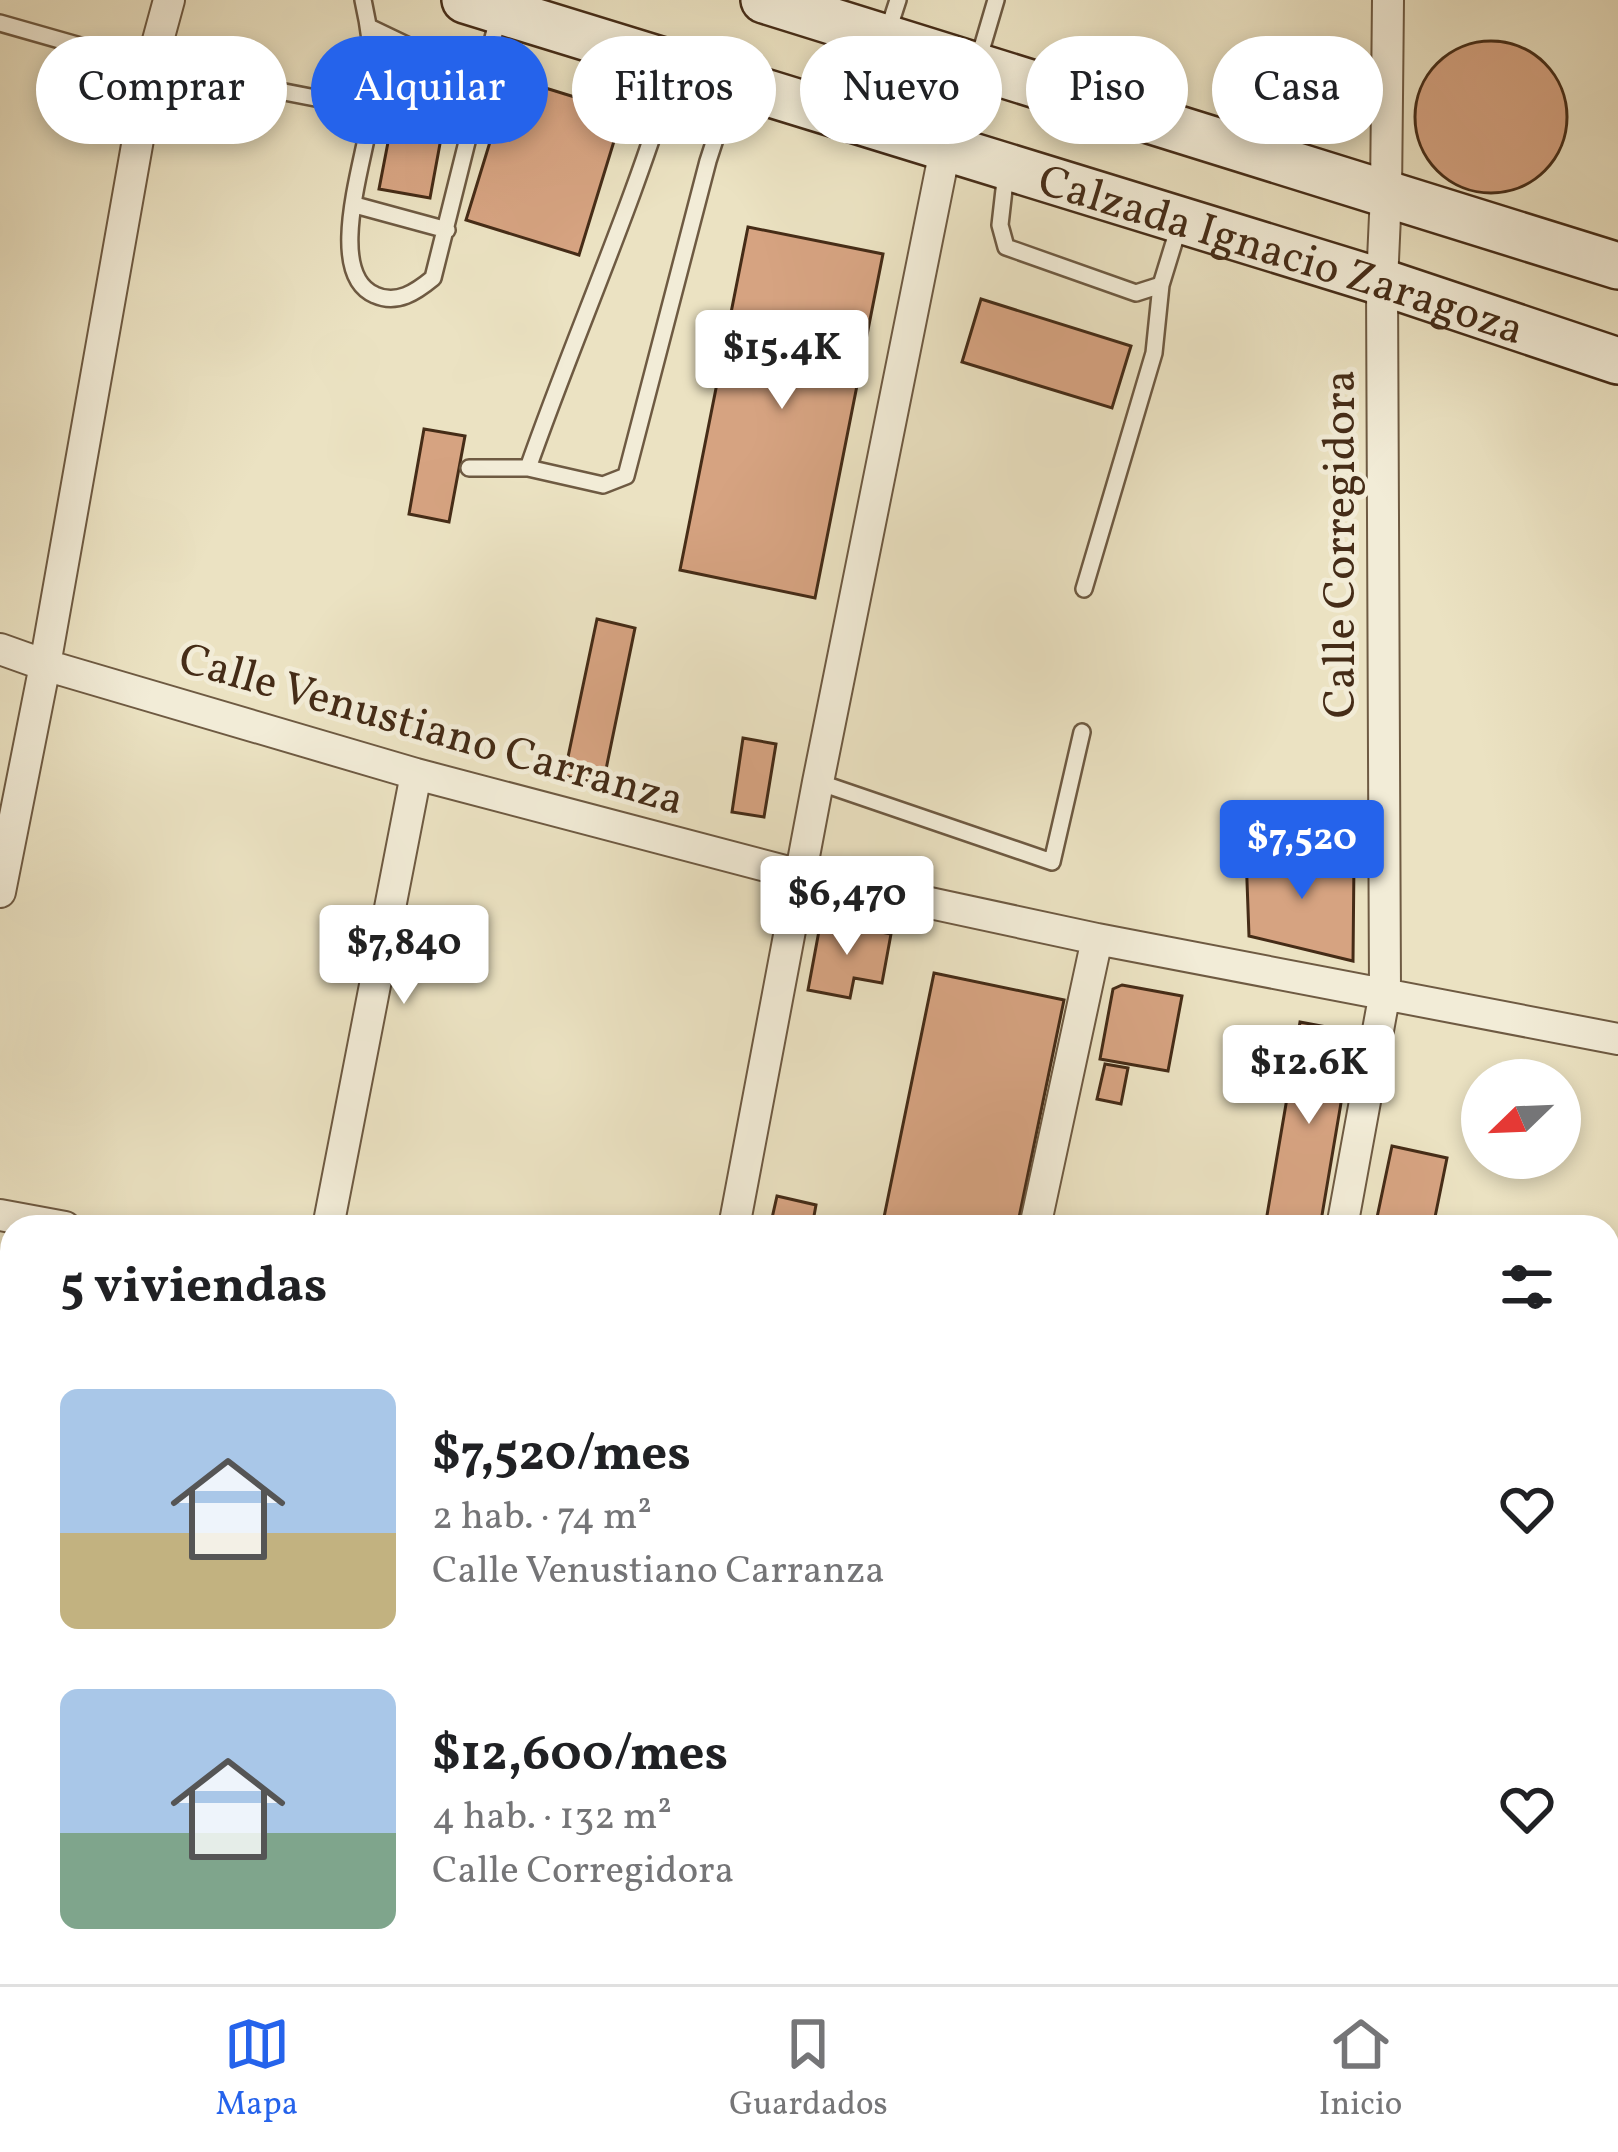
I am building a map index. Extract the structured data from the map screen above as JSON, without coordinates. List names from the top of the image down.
{
  "streets": {
    "main road": ["Calzada Ignacio Zaragoza"],
    "street": ["Calle Corregidora", "Calle Venustiano Carranza"]
  },
  "crossings": [
    ["Calzada Ignacio Zaragoza", "Calle Corregidora"],
    ["Calle Corregidora", "Calle Venustiano Carranza"]
  ],
  "north": "bottom left",
  "page": {
    "chip": [
      "Comprar",
      "Alquilar",
      "Filtros",
      "Nuevo",
      "Piso",
      "Casa"
    ],
    "price": [
      "$15.4K",
      "$7,520",
      "$6,470",
      "$7,840",
      "$12.6K"
    ],
    "heading": "5 viviendas",
    "list": [
      {
        "name": "$7,520/mes",
        "note": "2 hab. · 74 m² · Calle Venustiano Carranza"
      },
      {
        "name": "$12,600/mes",
        "note": "4 hab. · 132 m² · Calle Corregidora"
      }
    ],
    "tabs": ["Mapa", "Guardados", "Inicio"]
  }
}
